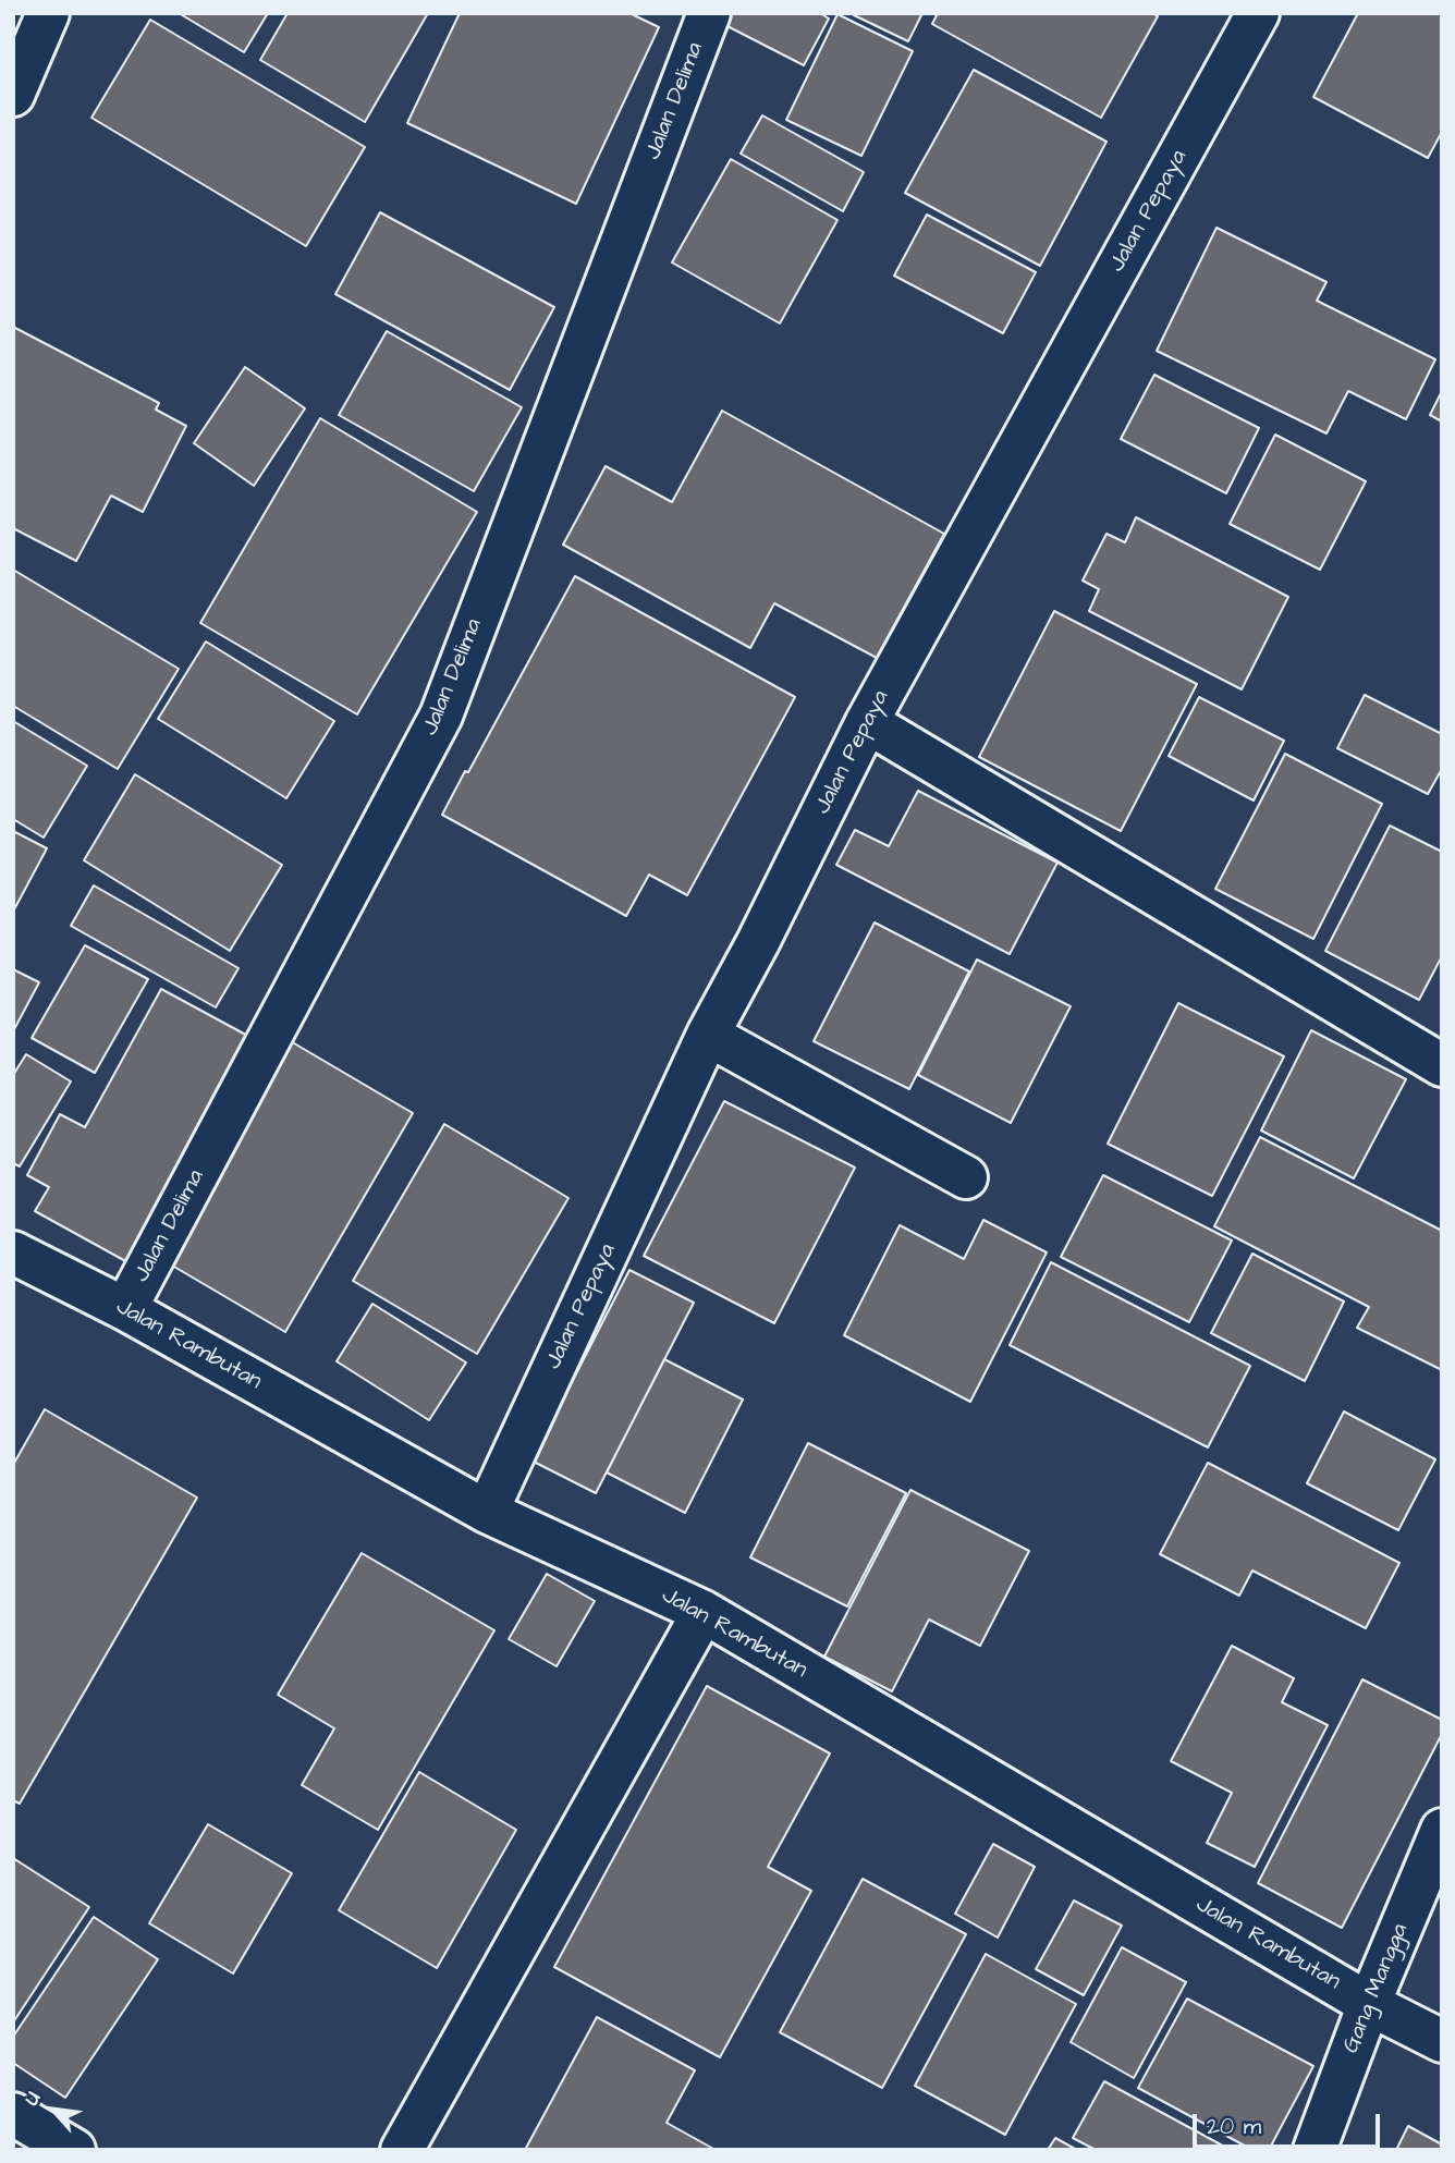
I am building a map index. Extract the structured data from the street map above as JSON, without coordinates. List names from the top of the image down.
{
  "streets": {
    "street": [
      "Jalan Delima",
      "Jalan Pepaya",
      "Jalan Rambutan",
      "Gang Mangga"
    ]
  },
  "crossings": [
    ["Jalan Delima", "Jalan Rambutan"],
    ["Jalan Pepaya", "Jalan Rambutan"],
    ["Jalan Rambutan", "Gang Mangga"]
  ],
  "scale_bar": "20 m",
  "north": "top left"
}
